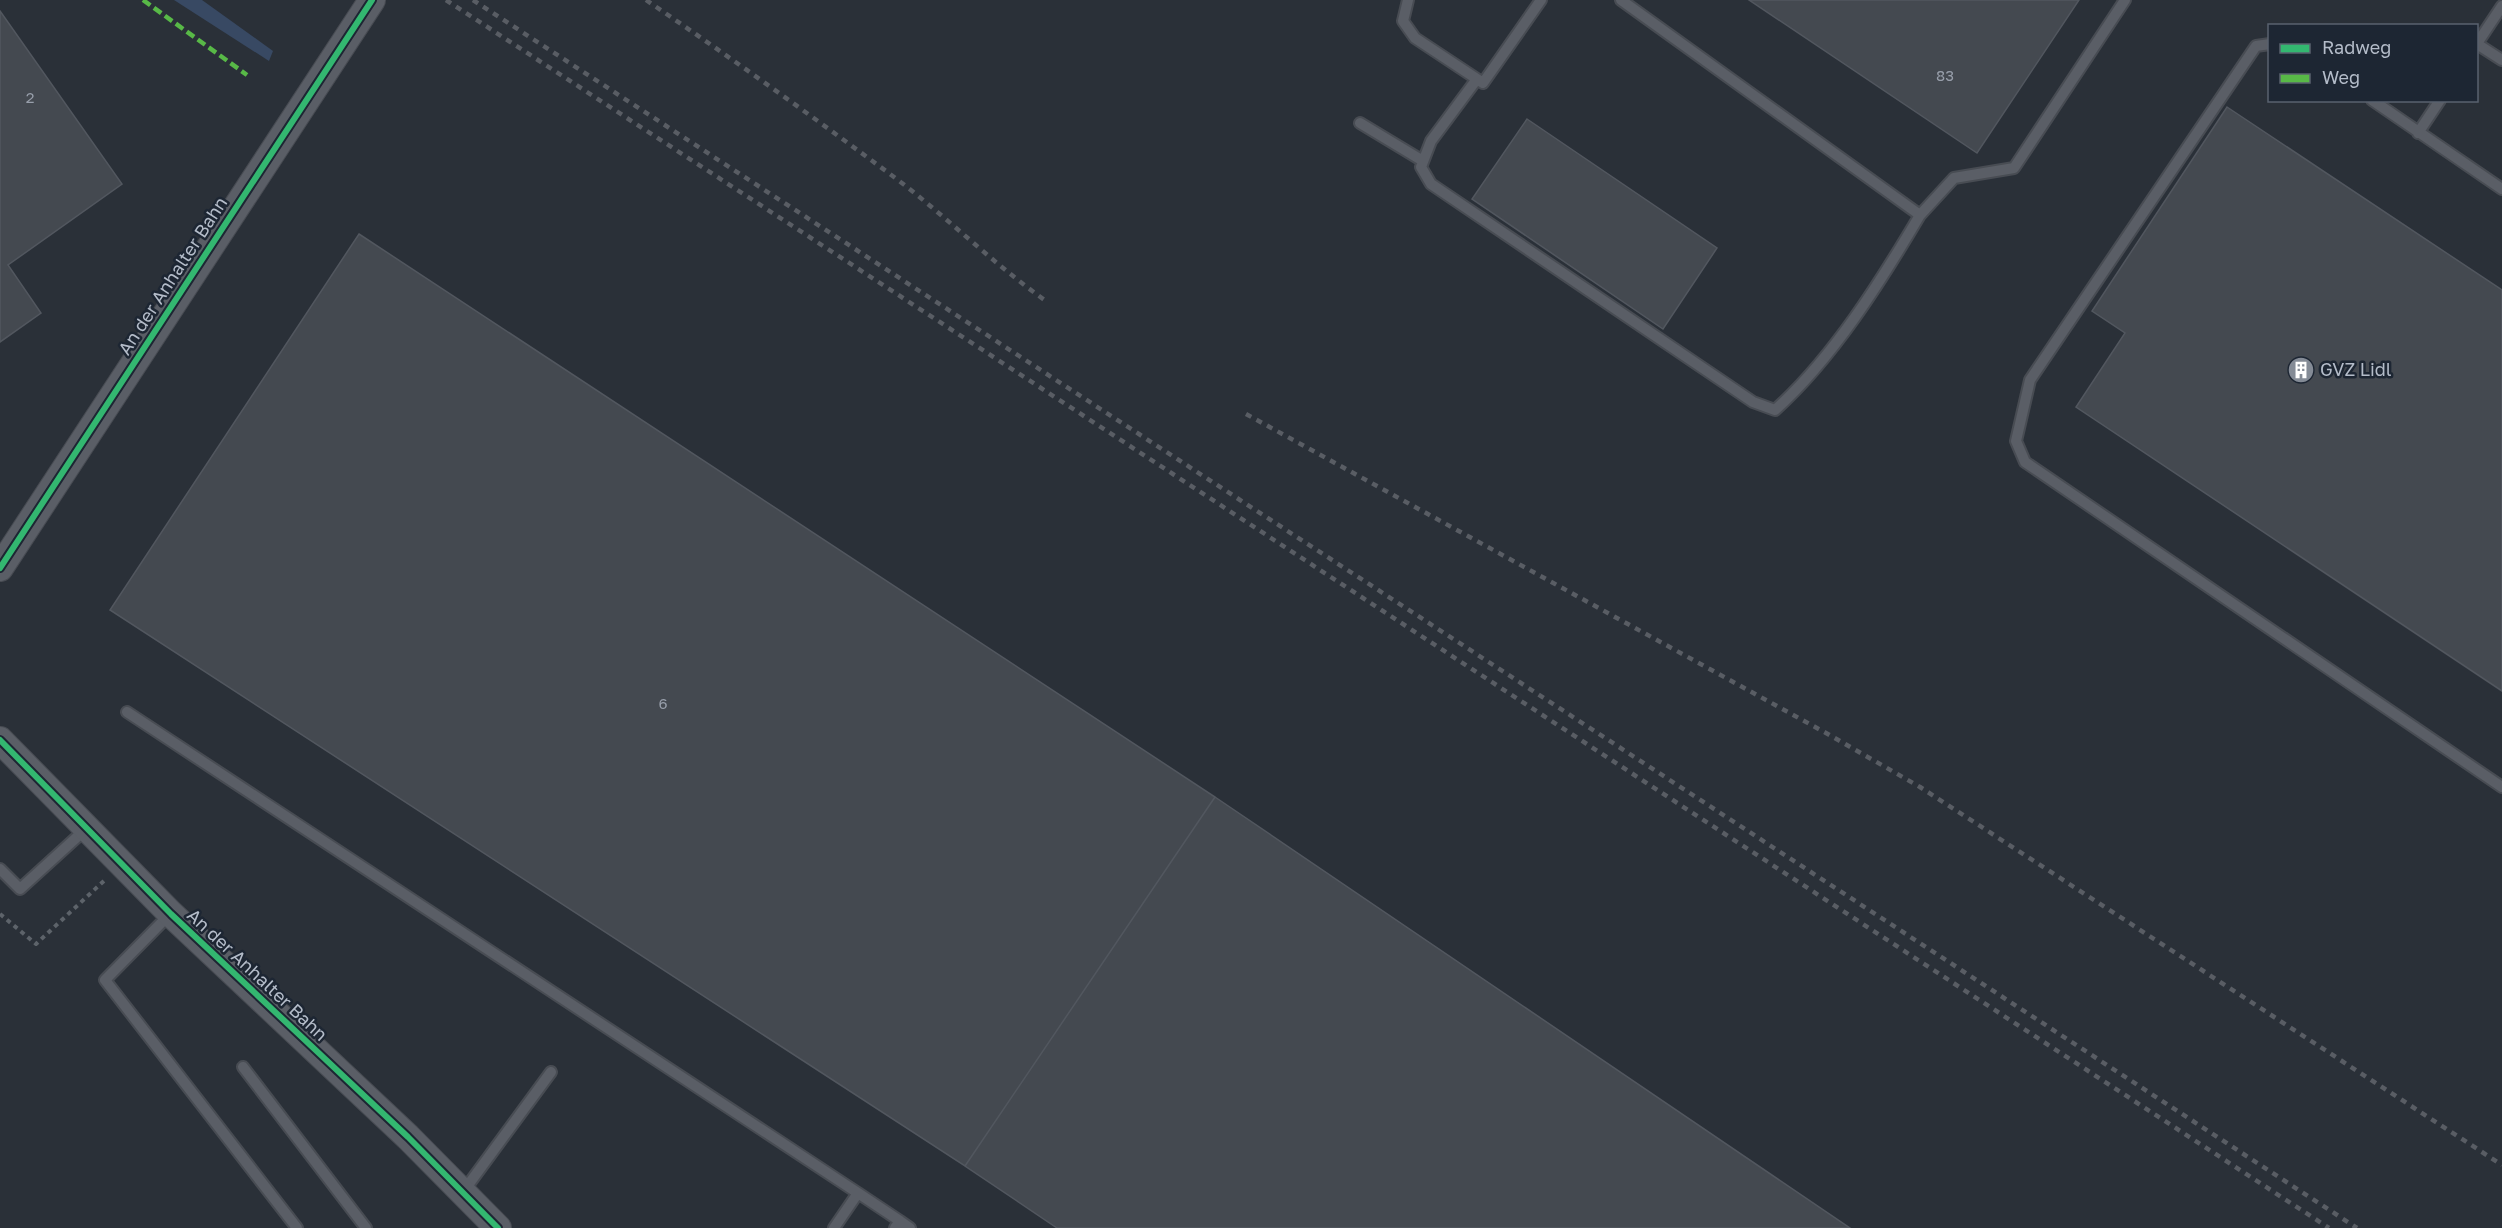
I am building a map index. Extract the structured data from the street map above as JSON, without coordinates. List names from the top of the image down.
{
  "streets": {
    "street": ["An der Anhalter Bahn"]
  },
  "places": {
    "building": ["GVZ Lidl"]
  },
  "house_numbers": ["83", "2", "6"],
  "legend": ["Radweg", "Weg"]
}
